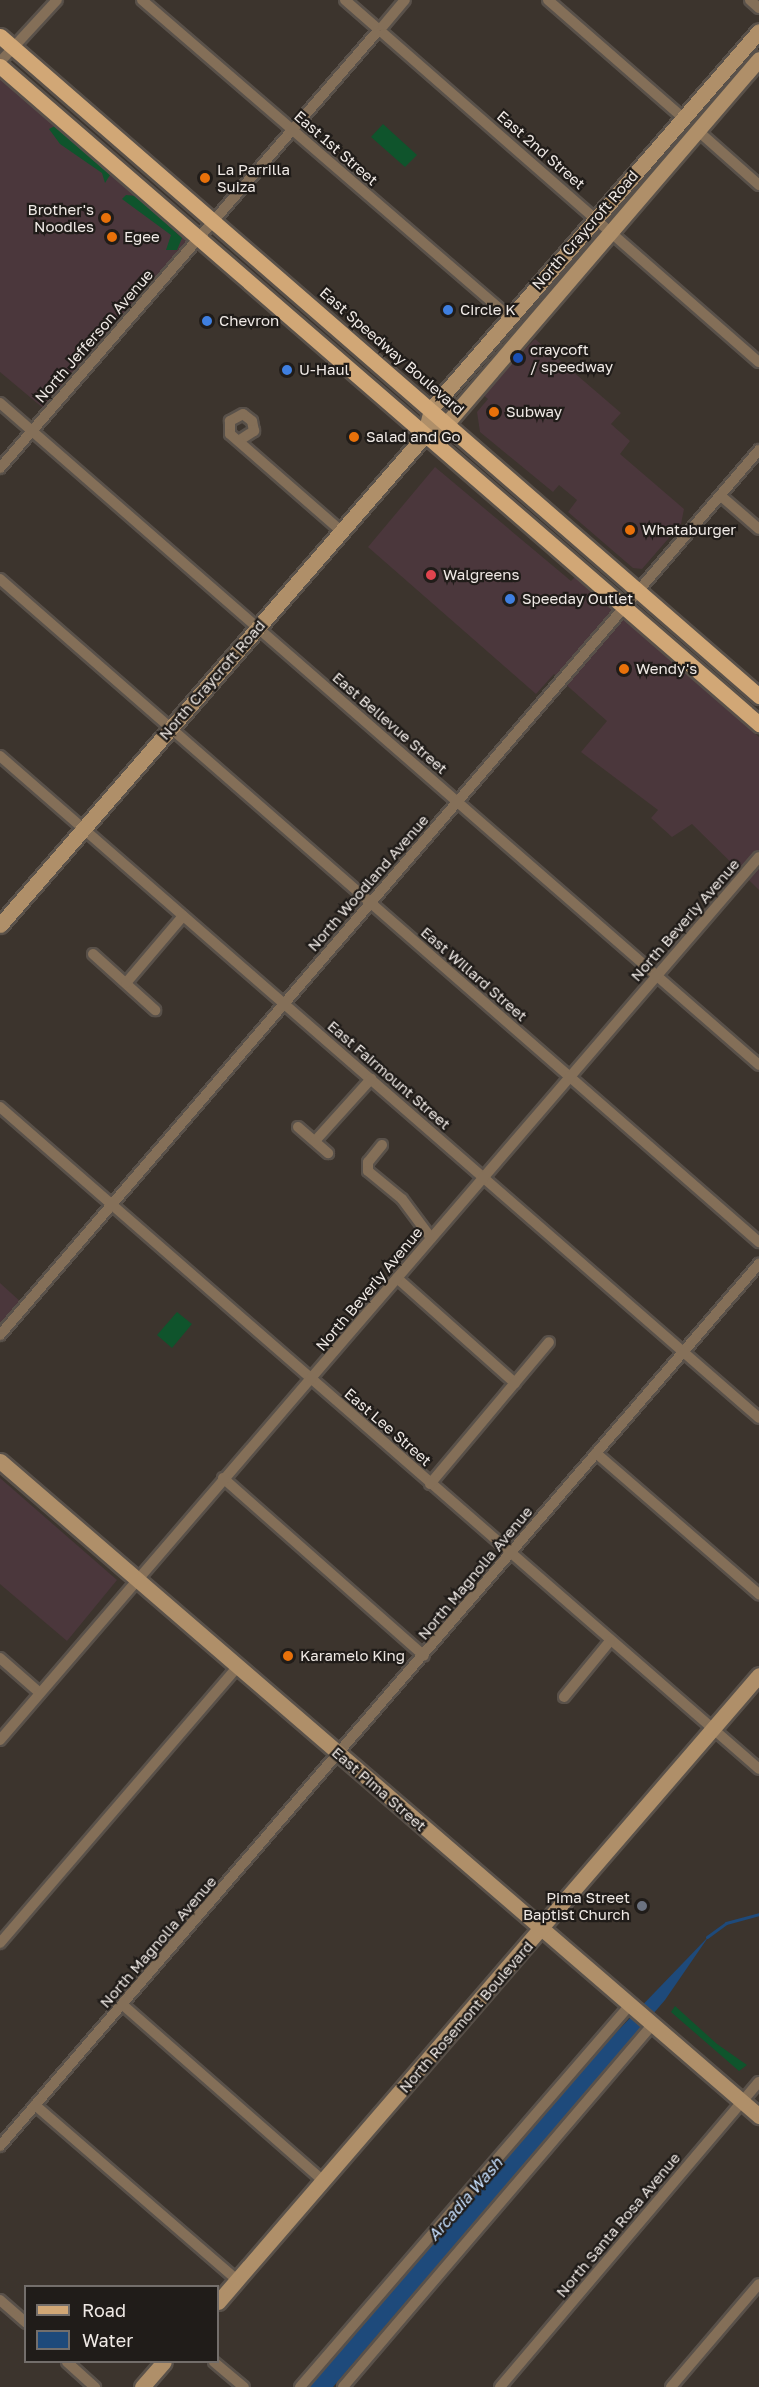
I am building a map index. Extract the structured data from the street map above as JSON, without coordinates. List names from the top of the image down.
{
  "streets": {
    "main road": ["East Speedway Boulevard"],
    "street": [
      "East 1st Street",
      "East 2nd Street",
      "North Craycroft Road",
      "North Jefferson Avenue",
      "East Bellevue Street",
      "North Woodland Avenue",
      "North Beverly Avenue",
      "East Willard Street",
      "East Fairmount Street",
      "East Lee Street",
      "North Magnolia Avenue",
      "East Pima Street",
      "North Rosemont Boulevard",
      "North Santa Rosa Avenue"
    ]
  },
  "crossings": [
    ["East 1st Street", "North Craycroft Road"],
    ["East 1st Street", "North Jefferson Avenue"],
    ["East 2nd Street", "North Craycroft Road"],
    ["East 2nd Street", "North Jefferson Avenue"],
    ["North Craycroft Road", "East Speedway Boulevard"],
    ["North Craycroft Road", "East Bellevue Street"],
    ["North Craycroft Road", "East Willard Street"],
    ["North Craycroft Road", "East Fairmount Street"],
    ["North Jefferson Avenue", "East Speedway Boulevard"],
    ["North Jefferson Avenue", "East Bellevue Street"],
    ["East Speedway Boulevard", "North Woodland Avenue"],
    ["East Bellevue Street", "North Woodland Avenue"],
    ["East Bellevue Street", "North Beverly Avenue"],
    ["North Woodland Avenue", "East Willard Street"],
    ["North Woodland Avenue", "East Fairmount Street"],
    ["North Woodland Avenue", "East Lee Street"],
    ["North Beverly Avenue", "East Willard Street"],
    ["North Beverly Avenue", "East Fairmount Street"],
    ["North Beverly Avenue", "East Lee Street"],
    ["North Beverly Avenue", "East Pima Street"],
    ["East Fairmount Street", "North Magnolia Avenue"],
    ["East Lee Street", "North Magnolia Avenue"],
    ["East Lee Street", "North Rosemont Boulevard"],
    ["North Magnolia Avenue", "East Pima Street"],
    ["East Pima Street", "North Rosemont Boulevard"],
    ["East Pima Street", "North Santa Rosa Avenue"]
  ],
  "water": ["Arcadia Wash"],
  "places": [
    "La Parrilla Suiza",
    "Brother's Noodles",
    "Egee",
    "Circle K",
    "Chevron",
    "craycoft / speedway",
    "U-Haul",
    "Subway",
    "Salad and Go",
    "Whataburger",
    "Walgreens",
    "Speeday Outlet",
    "Wendy's",
    "Karamelo King",
    "Pima Street Baptist Church"
  ],
  "legend": ["Road", "Water"]
}
